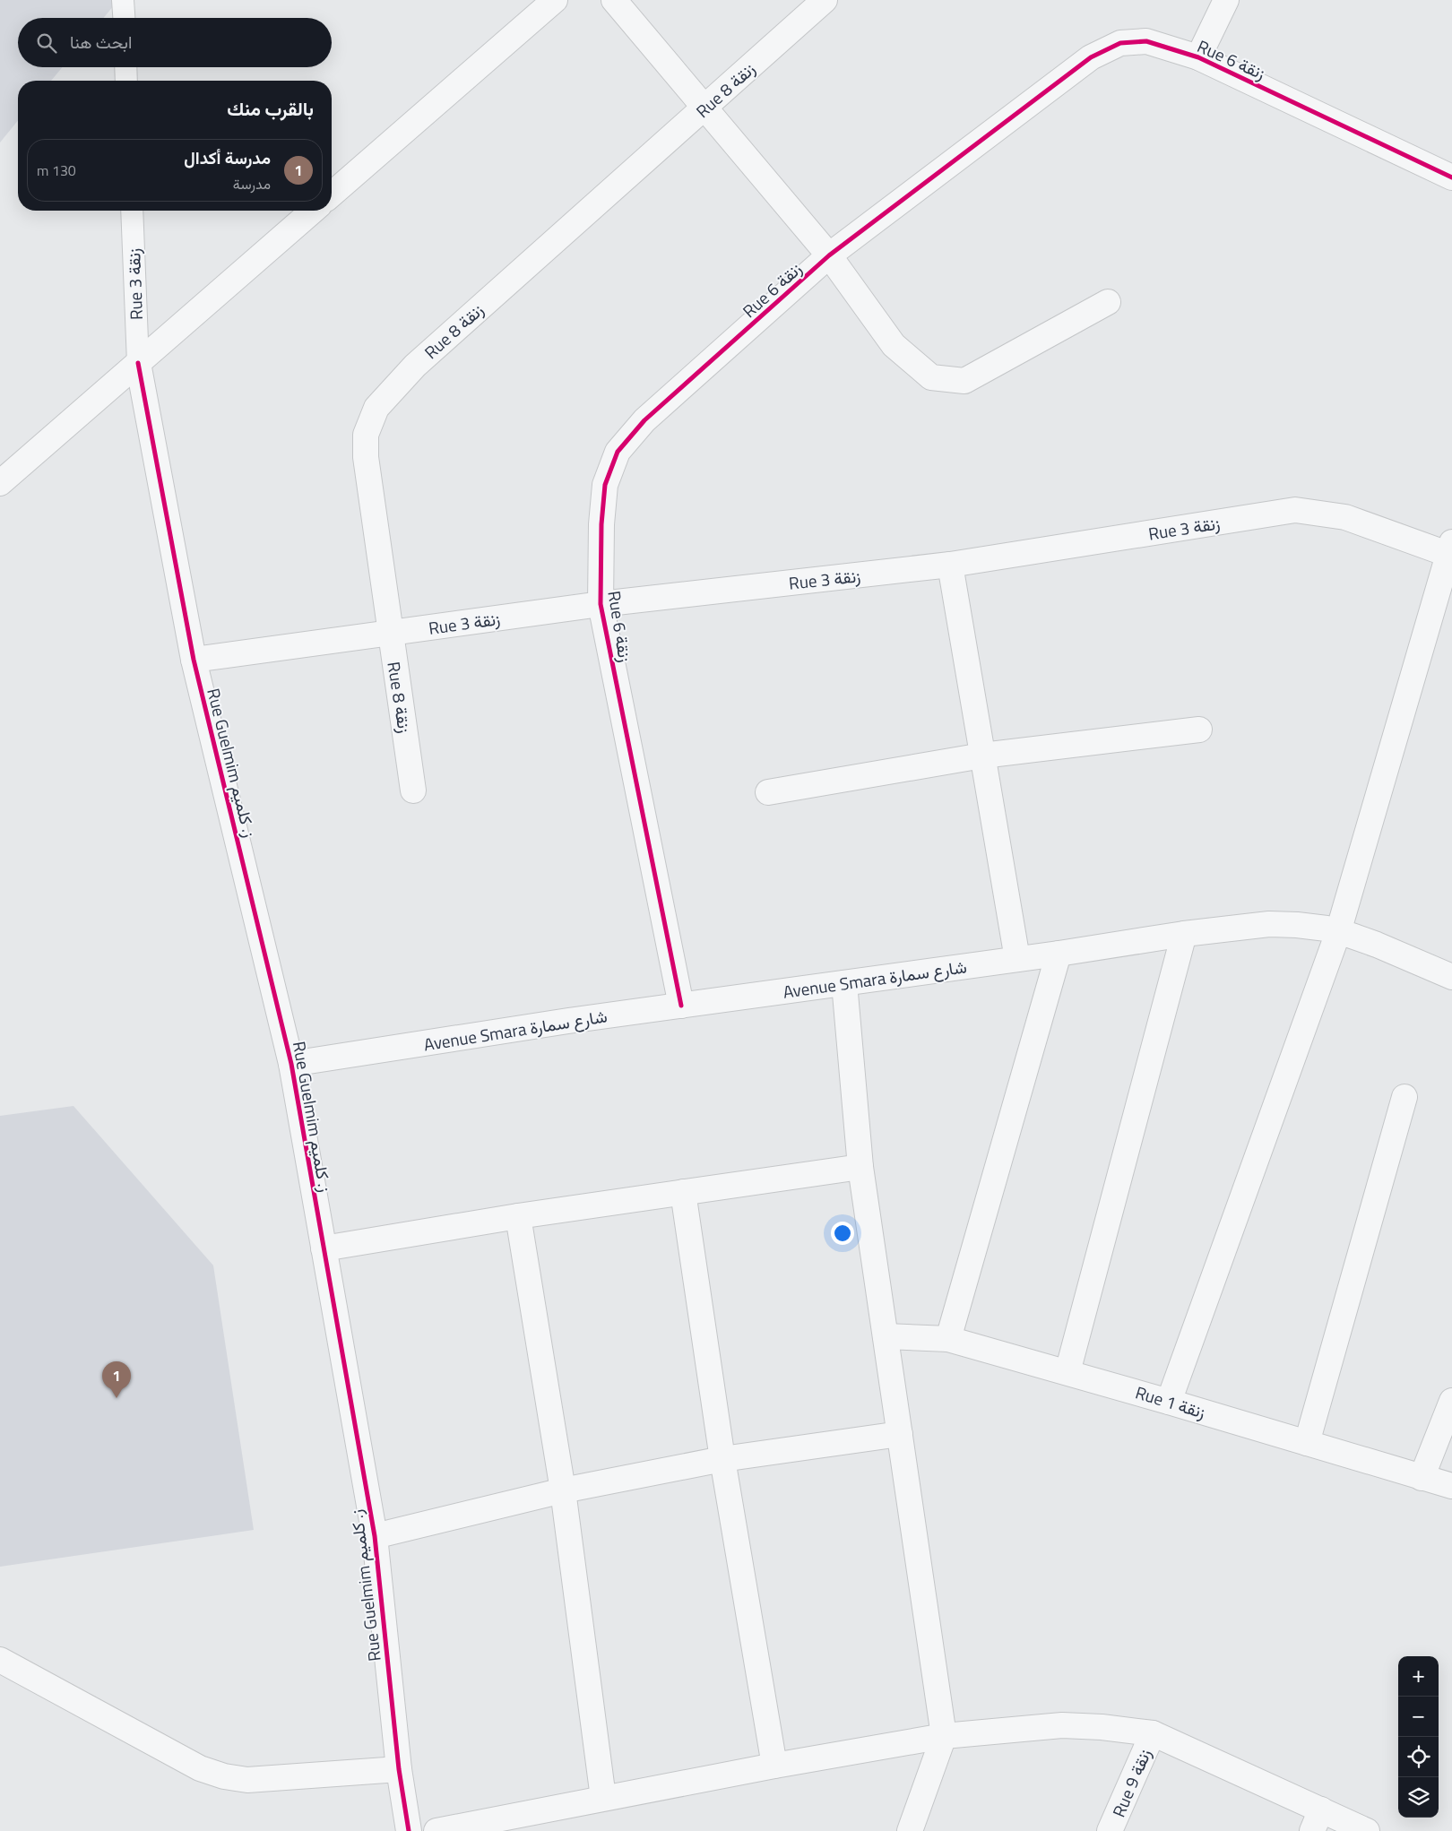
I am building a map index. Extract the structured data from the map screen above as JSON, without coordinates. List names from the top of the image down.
{
  "streets": {
    "street": [
      "Rue 6 زنقة",
      "Rue 8 زنقة",
      "Rue 3 زنقة",
      "Rue Guelmim ز. كلميم",
      "Avenue Smara شارع سمارة",
      "Rue 1 زنقة",
      "Rue 9 زنقة"
    ]
  },
  "crossings": [
    ["Rue 6 زنقة", "Rue 3 زنقة"],
    ["Rue 6 زنقة", "Avenue Smara شارع سمارة"],
    ["Rue 8 زنقة", "Rue 3 زنقة"],
    ["Rue 3 زنقة", "Rue Guelmim ز. كلميم"],
    ["Rue Guelmim ز. كلميم", "Avenue Smara شارع سمارة"]
  ],
  "page": {
    "search": "ابحث هنا",
    "heading": "بالقرب منك",
    "list": [
      {
        "mark": "1",
        "name": "مدرسة أكدال",
        "note": "مدرسة",
        "value": "130 m"
      }
    ],
    "pins": "1",
    "map_buttons": ["+", "−"]
  }
}
